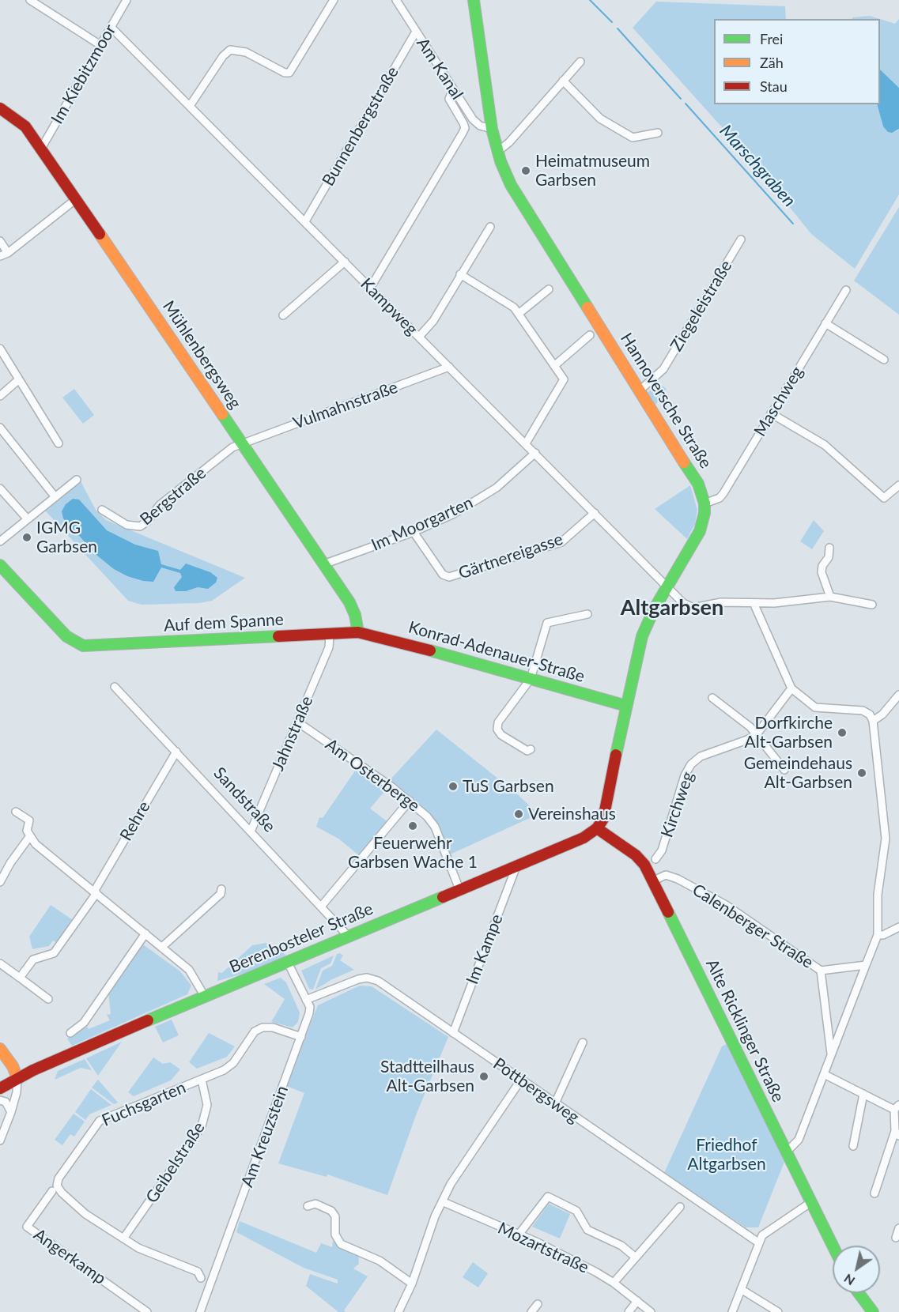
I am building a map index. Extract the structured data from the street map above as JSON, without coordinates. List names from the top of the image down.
{
  "streets": {
    "street": [
      "Am Kanal",
      "Im Kiebitzmoor",
      "Bunnenbergstraße",
      "Ziegeleistraße",
      "Kampweg",
      "Mühlenbergsweg",
      "Hannoversche Straße",
      "Maschweg",
      "Vulmahnstraße",
      "Bergstraße",
      "Im Moorgarten",
      "Gärtnereigasse",
      "Auf dem Spanne",
      "Konrad-Adenauer-Straße",
      "Jahnstraße",
      "Am Osterberge",
      "Sandstraße",
      "Kirchweg",
      "Rehre",
      "Calenberger Straße",
      "Berenbosteler Straße",
      "Im Kampe",
      "Alte Ricklinger Straße",
      "Pottbergsweg",
      "Fuchsgarten",
      "Am Kreuzstein",
      "Geibelstraße",
      "Mozartstraße",
      "Angerkamp"
    ]
  },
  "crossings": [
    ["Am Kanal", "Bunnenbergstraße"],
    ["Am Kanal", "Hannoversche Straße"],
    ["Im Kiebitzmoor", "Kampweg"],
    ["Im Kiebitzmoor", "Mühlenbergsweg"],
    ["Bunnenbergstraße", "Kampweg"],
    ["Ziegeleistraße", "Hannoversche Straße"],
    ["Kampweg", "Hannoversche Straße"],
    ["Kampweg", "Vulmahnstraße"],
    ["Kampweg", "Im Moorgarten"],
    ["Kampweg", "Gärtnereigasse"],
    ["Mühlenbergsweg", "Vulmahnstraße"],
    ["Mühlenbergsweg", "Bergstraße"],
    ["Mühlenbergsweg", "Im Moorgarten"],
    ["Mühlenbergsweg", "Auf dem Spanne"],
    ["Mühlenbergsweg", "Konrad-Adenauer-Straße"],
    ["Hannoversche Straße", "Maschweg"],
    ["Hannoversche Straße", "Konrad-Adenauer-Straße"],
    ["Hannoversche Straße", "Berenbosteler Straße"],
    ["Hannoversche Straße", "Alte Ricklinger Straße"],
    ["Vulmahnstraße", "Bergstraße"],
    ["Im Moorgarten", "Gärtnereigasse"],
    ["Auf dem Spanne", "Konrad-Adenauer-Straße"],
    ["Auf dem Spanne", "Jahnstraße"],
    ["Jahnstraße", "Am Osterberge"],
    ["Jahnstraße", "Sandstraße"],
    ["Am Osterberge", "Berenbosteler Straße"],
    ["Sandstraße", "Rehre"],
    ["Sandstraße", "Berenbosteler Straße"],
    ["Calenberger Straße", "Alte Ricklinger Straße"],
    ["Berenbosteler Straße", "Im Kampe"],
    ["Berenbosteler Straße", "Alte Ricklinger Straße"],
    ["Berenbosteler Straße", "Am Kreuzstein"],
    ["Im Kampe", "Pottbergsweg"],
    ["Pottbergsweg", "Am Kreuzstein"],
    ["Fuchsgarten", "Am Kreuzstein"],
    ["Fuchsgarten", "Geibelstraße"]
  ],
  "districts": ["Altgarbsen"],
  "water": ["Marschgraben"],
  "parks": ["Friedhof Altgarbsen"],
  "places": [
    "Heimatmuseum Garbsen",
    "IGMG Garbsen",
    "Dorfkirche Alt-Garbsen",
    "Gemeindehaus Alt-Garbsen",
    "TuS Garbsen",
    "Vereinshaus",
    "Feuerwehr Garbsen Wache 1",
    "Stadtteilhaus Alt-Garbsen"
  ],
  "legend": ["Frei", "Zäh", "Stau"],
  "north": "bottom left"
}
